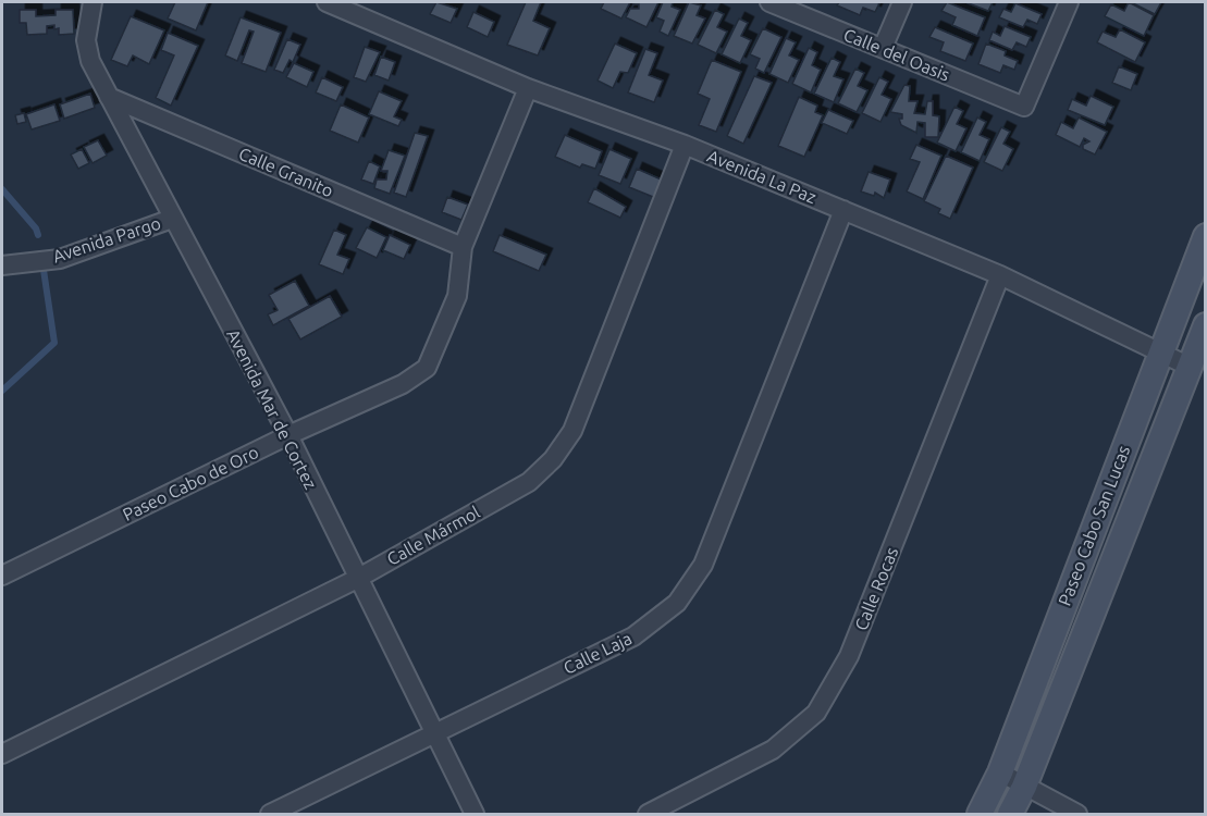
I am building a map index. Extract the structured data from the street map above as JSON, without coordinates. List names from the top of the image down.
{
  "streets": {
    "street": [
      "Calle del Oasis",
      "Calle Granito",
      "Avenida La Paz",
      "Avenida Pargo",
      "Avenida Mar de Cortez",
      "Paseo Cabo de Oro",
      "Paseo Cabo San Lucas",
      "Calle Mármol",
      "Calle Rocas",
      "Calle Laja"
    ]
  },
  "crossings": [
    ["Calle Granito", "Avenida Mar de Cortez"],
    ["Calle Granito", "Paseo Cabo de Oro"],
    ["Avenida La Paz", "Paseo Cabo de Oro"],
    ["Avenida La Paz", "Paseo Cabo San Lucas"],
    ["Avenida La Paz", "Calle Mármol"],
    ["Avenida La Paz", "Calle Rocas"],
    ["Avenida La Paz", "Calle Laja"],
    ["Avenida Pargo", "Avenida Mar de Cortez"],
    ["Avenida Mar de Cortez", "Paseo Cabo de Oro"],
    ["Avenida Mar de Cortez", "Calle Mármol"],
    ["Avenida Mar de Cortez", "Calle Laja"]
  ]
}
